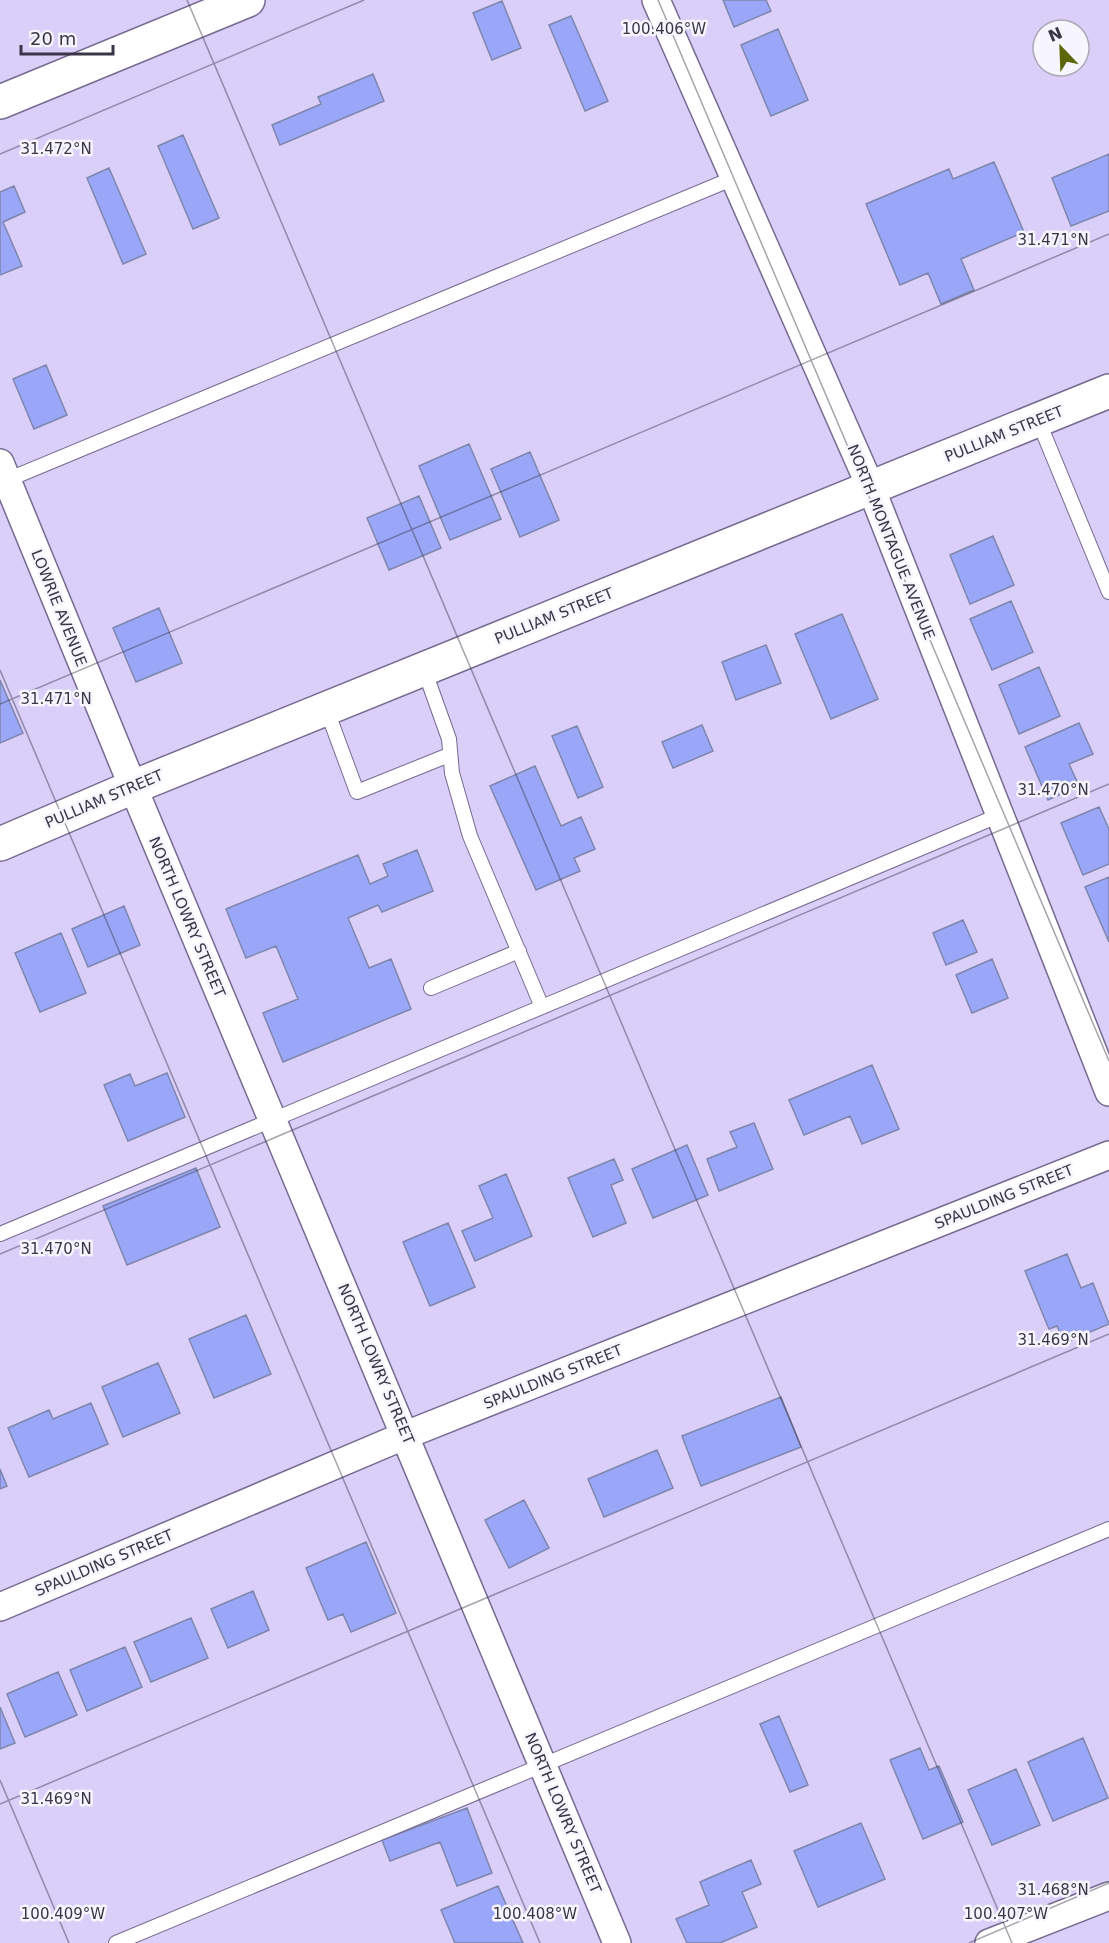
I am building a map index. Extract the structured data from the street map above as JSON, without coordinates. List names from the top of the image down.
{
  "streets": {
    "main road": ["PULLIAM STREET"],
    "street": [
      "NORTH MONTAGUE AVENUE",
      "LOWRIE AVENUE",
      "NORTH LOWRY STREET",
      "SPAULDING STREET"
    ]
  },
  "crossings": [
    ["PULLIAM STREET", "NORTH MONTAGUE AVENUE"],
    ["PULLIAM STREET", "LOWRIE AVENUE"],
    ["PULLIAM STREET", "NORTH LOWRY STREET"],
    ["LOWRIE AVENUE", "NORTH LOWRY STREET"],
    ["NORTH LOWRY STREET", "SPAULDING STREET"]
  ],
  "scale_bar": "20 m",
  "north": "top left",
  "coordinates": [
    "100.406°W",
    "31.472°N",
    "31.471°N",
    "31.470°N",
    "31.469°N",
    "31.468°N",
    "100.409°W",
    "100.408°W",
    "100.407°W"
  ]
}
